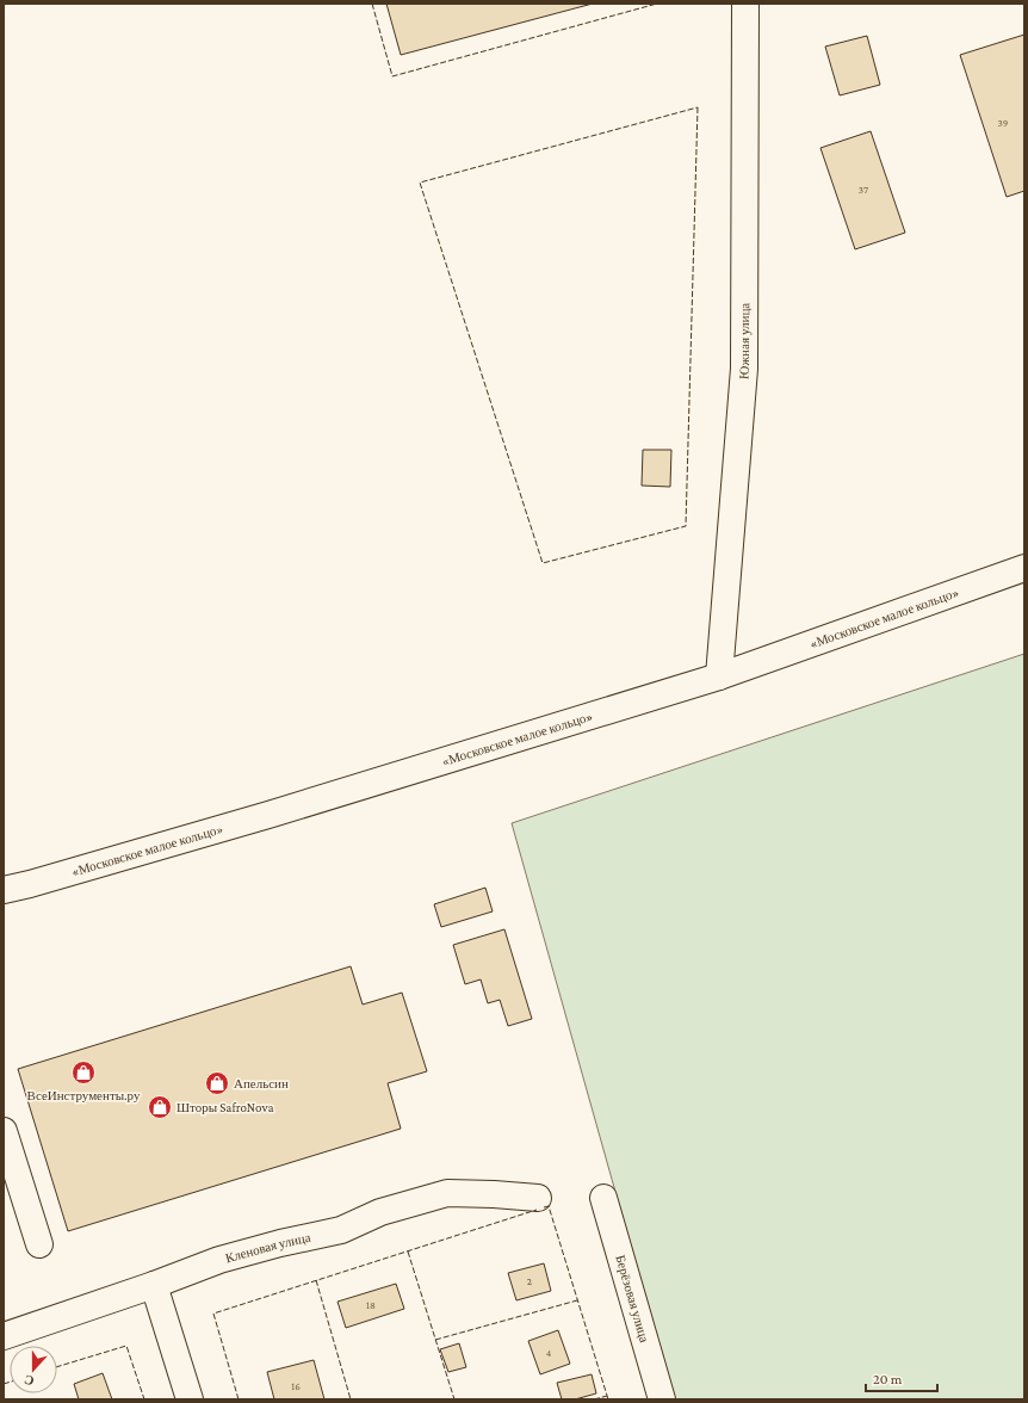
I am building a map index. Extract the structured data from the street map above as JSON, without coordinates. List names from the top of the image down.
{
  "streets": {
    "main road": [
      "Южная улица",
      "«Московское малое кольцо»",
      "Кленовая улица",
      "Берёзовая улица"
    ]
  },
  "crossings": [
    ["Южная улица", "«Московское малое кольцо»"]
  ],
  "places": {
    "shop": ["ВсеИнструменты.ру", "Апельсин", "Шторы SafroNova"]
  },
  "house_numbers": [
    "39",
    "37",
    "2",
    "18",
    "4",
    "16"
  ],
  "scale_bar": "20 m",
  "north": "bottom"
}
